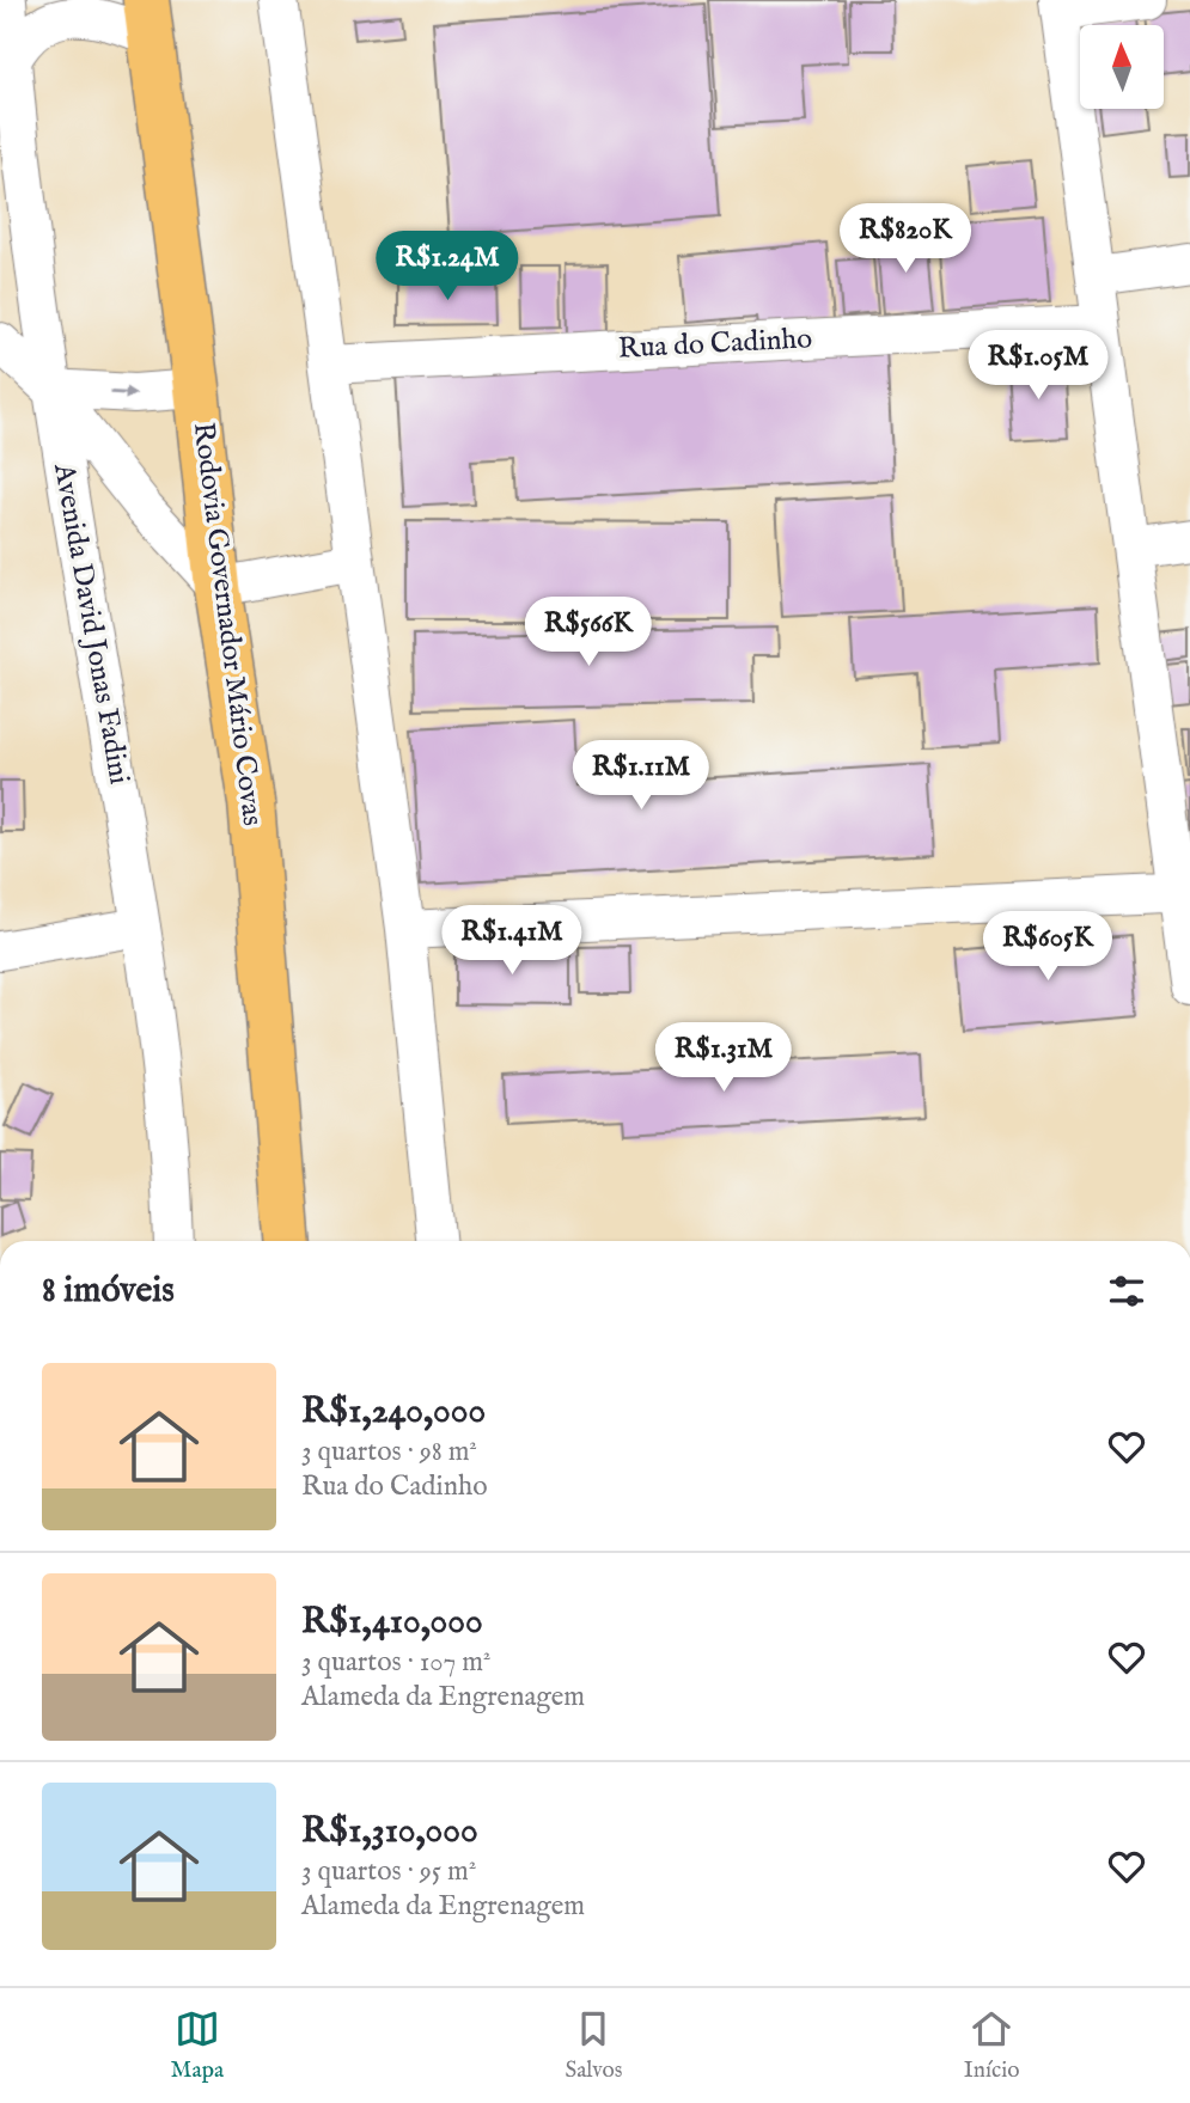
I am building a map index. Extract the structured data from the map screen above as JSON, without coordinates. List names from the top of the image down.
{
  "streets": {
    "highway": ["Rodovia Governador Mário Covas"],
    "street": ["Rua do Cadinho", "Avenida David Jonas Fadini"]
  },
  "north": "top",
  "page": {
    "price": [
      "R$820K",
      "R$1.24M",
      "R$1.05M",
      "R$566K",
      "R$1.11M",
      "R$1.41M",
      "R$605K",
      "R$1.31M"
    ],
    "heading": "8 imóveis",
    "list": [
      {
        "name": "R$1,240,000",
        "note": "3 quartos · 98 m² · Rua do Cadinho"
      },
      {
        "name": "R$1,410,000",
        "note": "3 quartos · 107 m² · Alameda da Engrenagem"
      },
      {
        "name": "R$1,310,000",
        "note": "3 quartos · 95 m² · Alameda da Engrenagem"
      }
    ],
    "tabs": ["Mapa", "Salvos", "Início"]
  }
}
